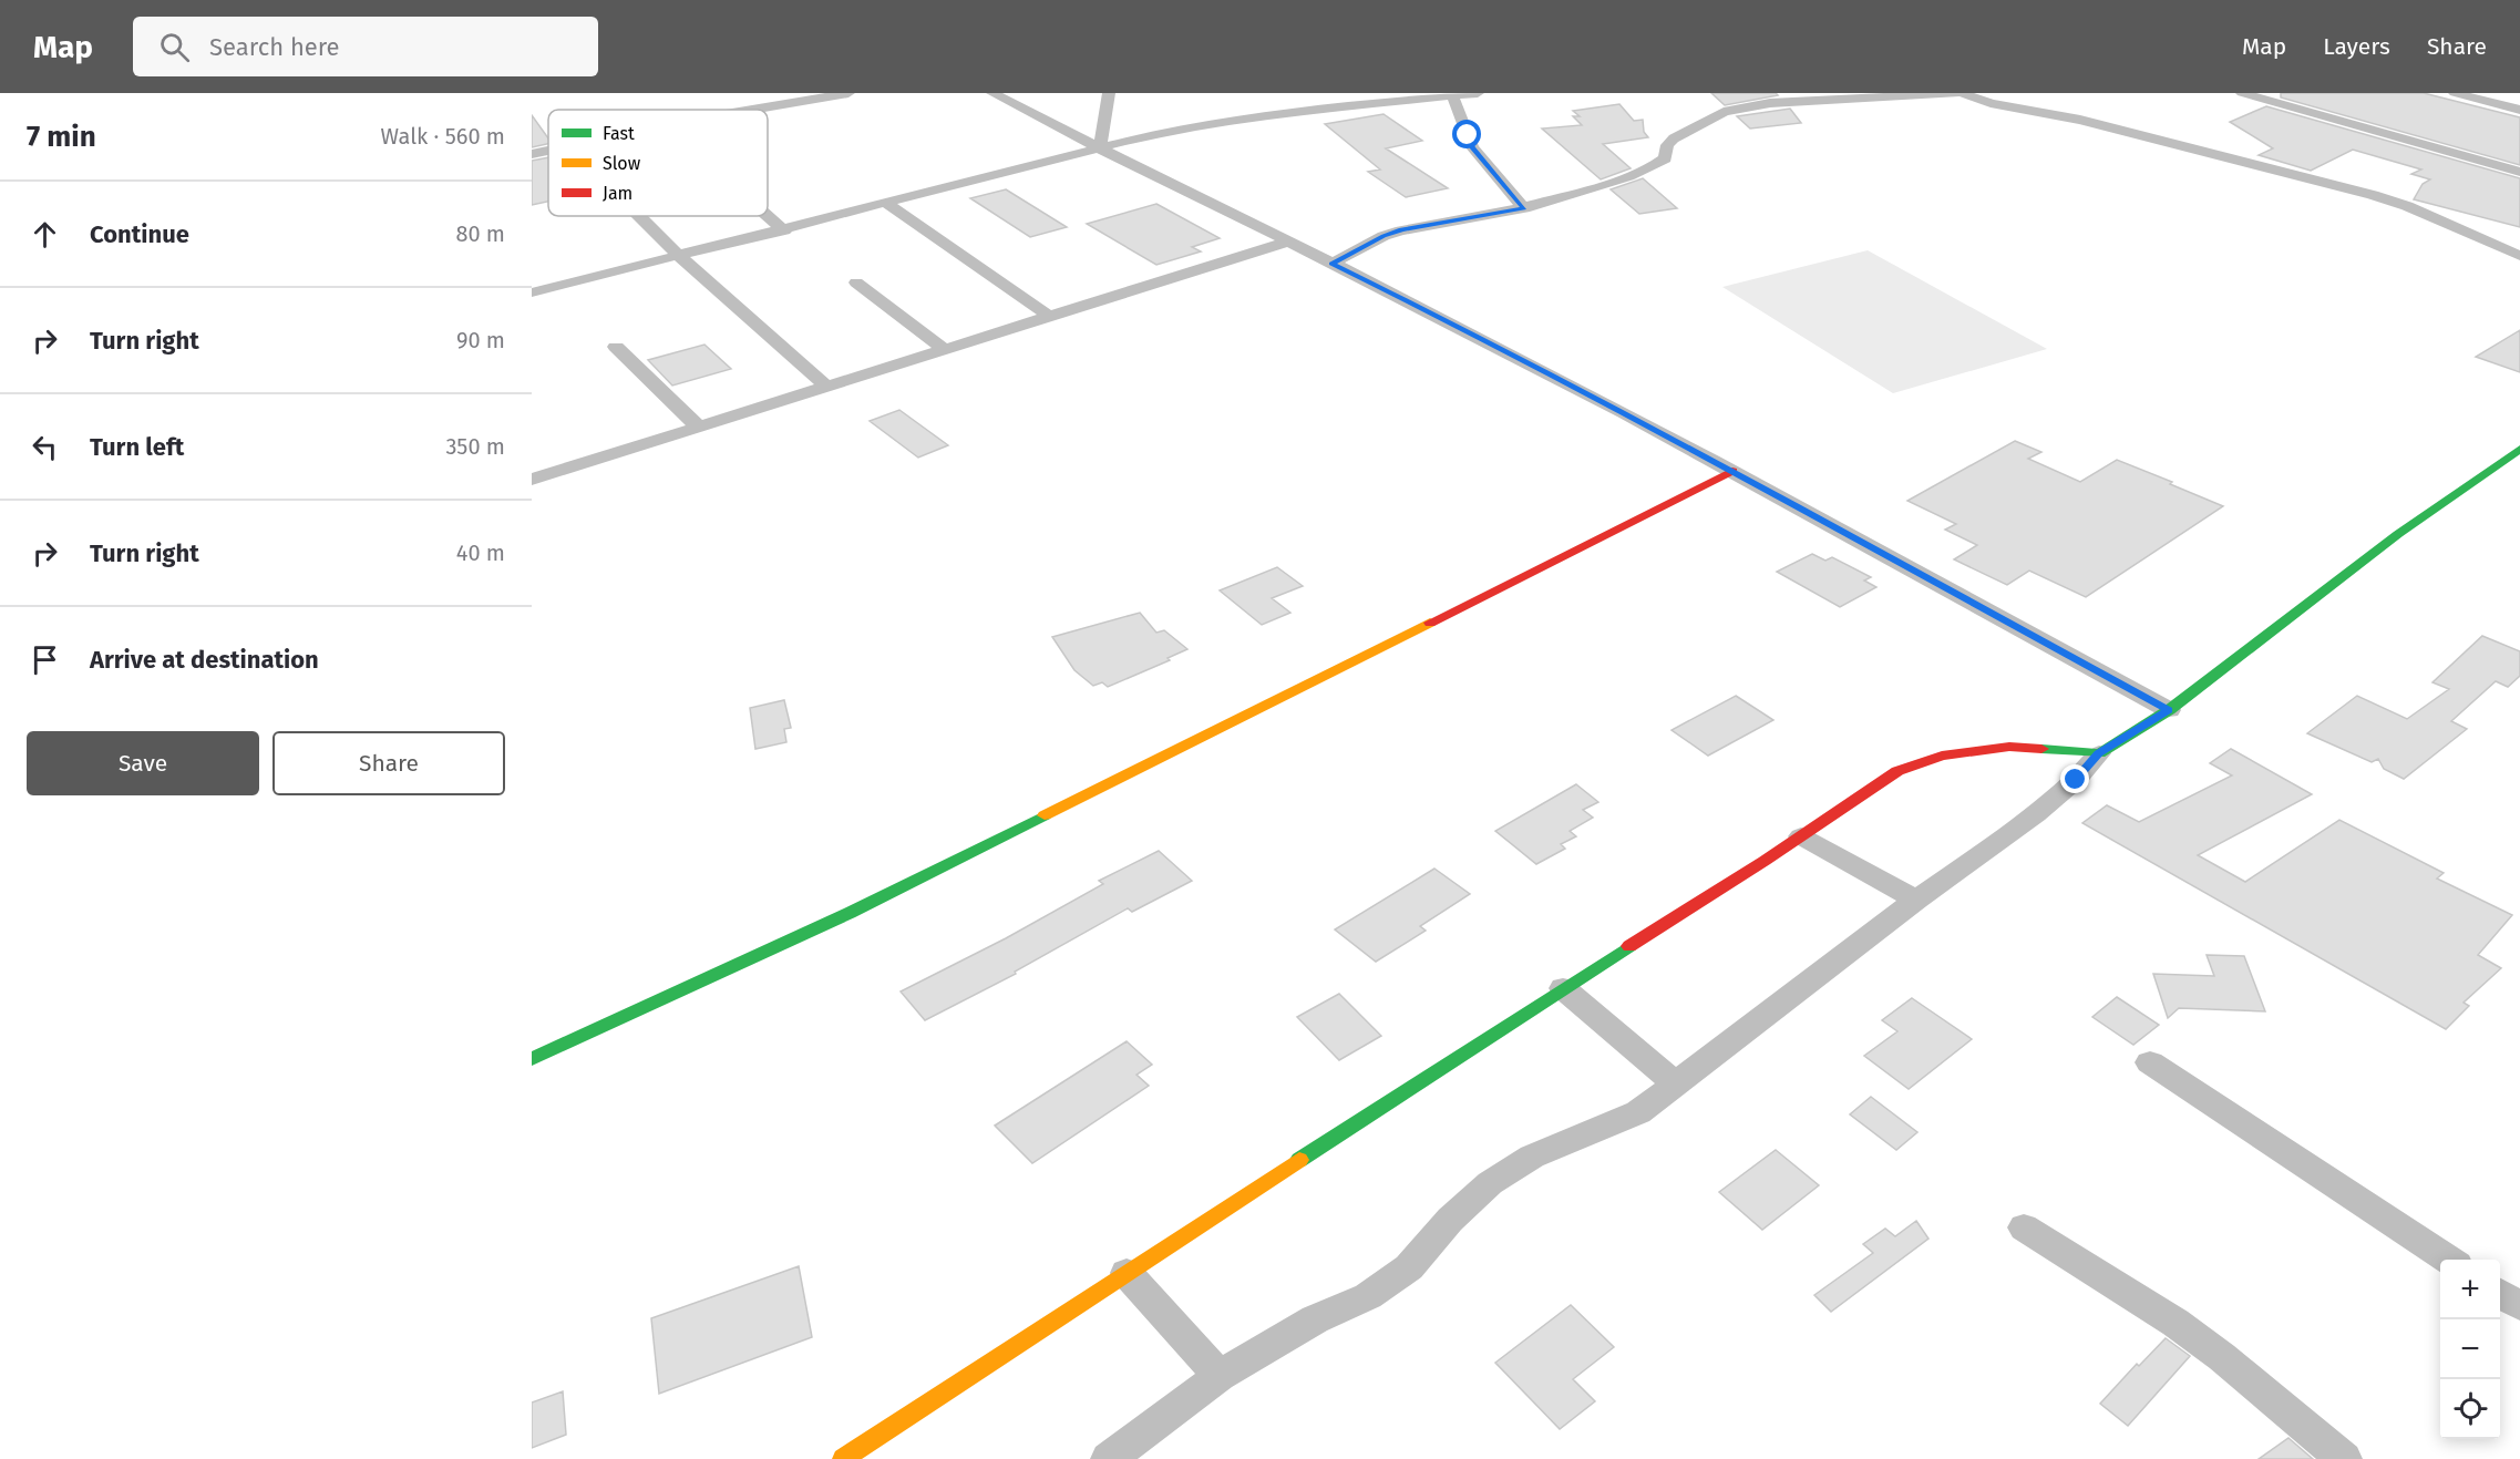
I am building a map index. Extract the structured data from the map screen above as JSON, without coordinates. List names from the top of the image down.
{
  "legend": ["Fast", "Slow", "Jam"],
  "page": {
    "header": "Map",
    "search": "Search here",
    "nav": ["Map", "Layers", "Share"],
    "heading": ["7 min", "Walk · 560 m"],
    "list": [
      ["Continue", "80 m"],
      ["Turn right", "90 m"],
      ["Turn left", "350 m"],
      ["Turn right", "40 m"],
      "Arrive at destination"
    ],
    "buttons": ["Save", "Share"],
    "map_buttons": ["+", "−"]
  }
}
